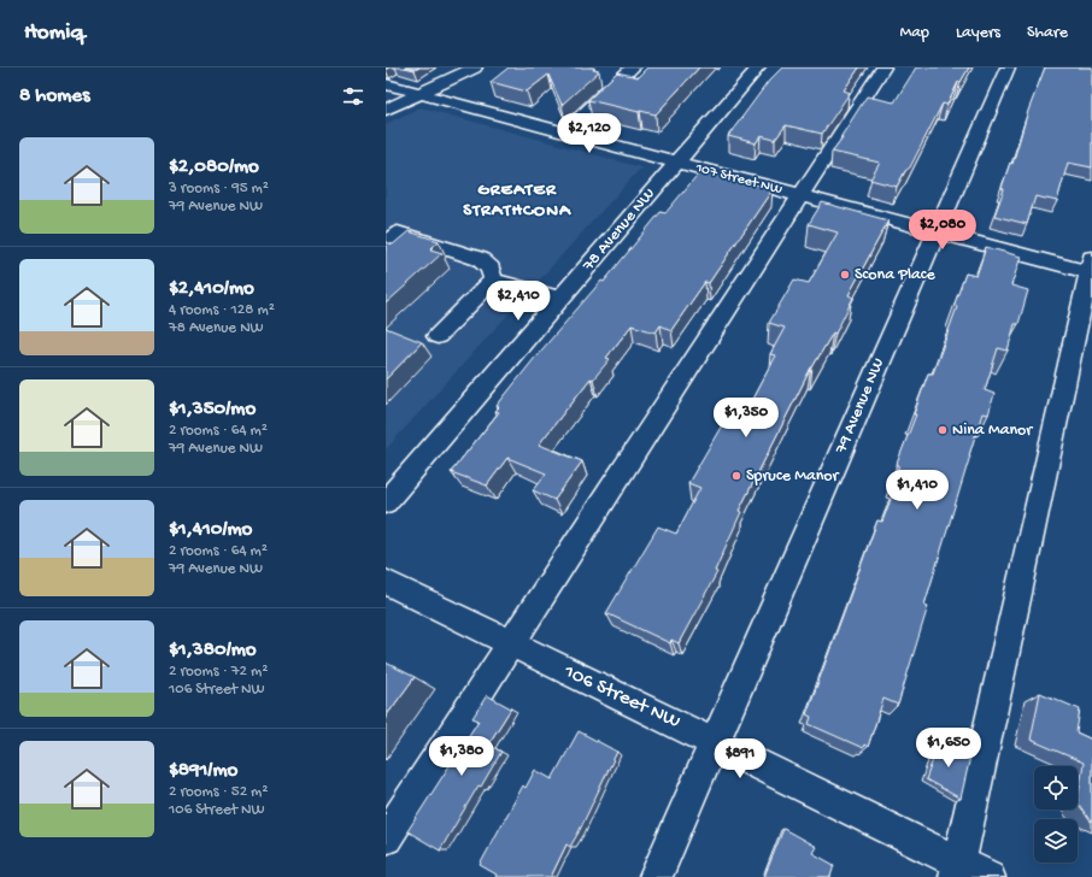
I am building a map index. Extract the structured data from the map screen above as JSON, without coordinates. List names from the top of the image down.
{
  "streets": {
    "street": [
      "107 Street NW",
      "78 Avenue NW",
      "79 Avenue NW",
      "106 Street NW"
    ]
  },
  "crossings": [
    ["107 Street NW", "78 Avenue NW"],
    ["107 Street NW", "79 Avenue NW"],
    ["79 Avenue NW", "106 Street NW"]
  ],
  "districts": ["GREATER STRATHCONA"],
  "places": ["Scona Place", "Nina Manor", "Spruce Manor"],
  "page": {
    "header": "Homiq",
    "nav": ["Map", "Layers", "Share"],
    "heading": "8 homes",
    "price": [
      "$2,120",
      "$2,080",
      "$2,410",
      "$1,350",
      "$1,410",
      "$1,650",
      "$1,380",
      "$891"
    ],
    "list": [
      {
        "name": "$2,080/mo",
        "note": "3 rooms · 95 m² · 79 Avenue NW"
      },
      {
        "name": "$2,410/mo",
        "note": "4 rooms · 128 m² · 78 Avenue NW"
      },
      {
        "name": "$1,350/mo",
        "note": "2 rooms · 64 m² · 79 Avenue NW"
      },
      {
        "name": "$1,410/mo",
        "note": "2 rooms · 64 m² · 79 Avenue NW"
      },
      {
        "name": "$1,380/mo",
        "note": "2 rooms · 72 m² · 106 Street NW"
      },
      {
        "name": "$891/mo",
        "note": "2 rooms · 52 m² · 106 Street NW"
      }
    ]
  }
}
